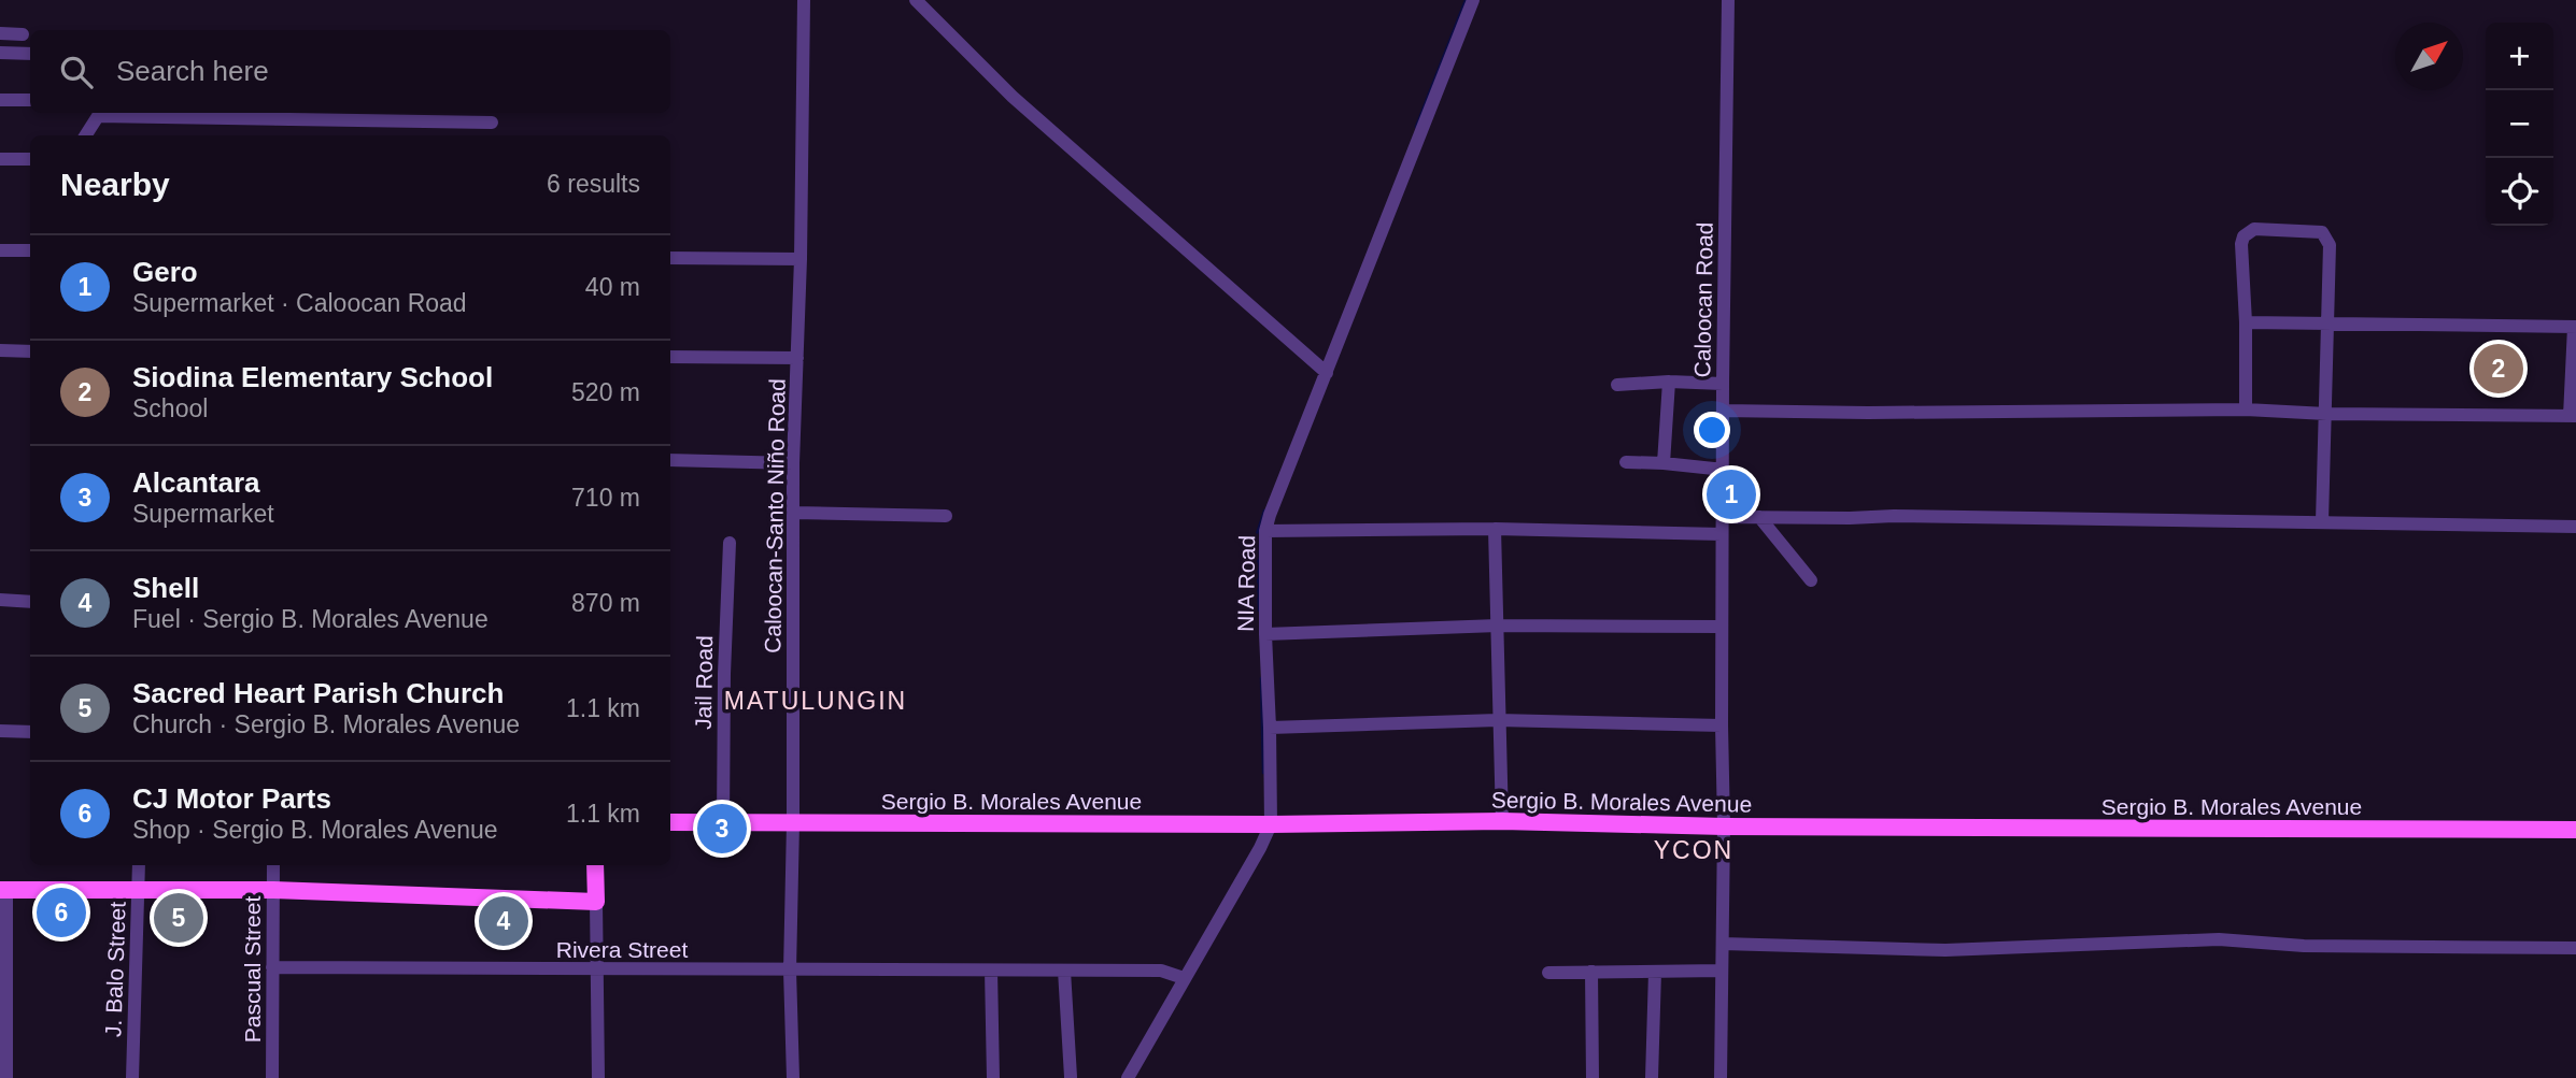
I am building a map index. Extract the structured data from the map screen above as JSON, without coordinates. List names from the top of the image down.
{
  "streets": {
    "main road": ["Sergio B. Morales Avenue"],
    "street": [
      "Caloocan Road",
      "Caloocan-Santo Niño Road",
      "NIA Road",
      "Jail Road",
      "Rivera Street",
      "J. Balo Street",
      "Pascual Street"
    ]
  },
  "crossings": [
    ["Caloocan Road", "Sergio B. Morales Avenue"],
    ["Caloocan-Santo Niño Road", "Sergio B. Morales Avenue"],
    ["Caloocan-Santo Niño Road", "Rivera Street"],
    ["NIA Road", "Sergio B. Morales Avenue"],
    ["NIA Road", "Rivera Street"],
    ["Jail Road", "Sergio B. Morales Avenue"],
    ["Rivera Street", "Pascual Street"]
  ],
  "districts": ["MATULUNGIN", "YCON"],
  "north": "top right",
  "page": {
    "map_buttons": ["+", "−"],
    "search": "Search here",
    "heading": ["Nearby", "6 results"],
    "list": [
      {
        "mark": "1",
        "name": "Gero",
        "note": "Supermarket · Caloocan Road",
        "value": "40 m"
      },
      {
        "mark": "2",
        "name": "Siodina Elementary School",
        "note": "School",
        "value": "520 m"
      },
      {
        "mark": "3",
        "name": "Alcantara",
        "note": "Supermarket",
        "value": "710 m"
      },
      {
        "mark": "4",
        "name": "Shell",
        "note": "Fuel · Sergio B. Morales Avenue",
        "value": "870 m"
      },
      {
        "mark": "5",
        "name": "Sacred Heart Parish Church",
        "note": "Church · Sergio B. Morales Avenue",
        "value": "1.1 km"
      },
      {
        "mark": "6",
        "name": "CJ Motor Parts",
        "note": "Shop · Sergio B. Morales Avenue",
        "value": "1.1 km"
      }
    ],
    "pins": [
      "2",
      "1",
      "3",
      "6",
      "5",
      "4"
    ]
  }
}
